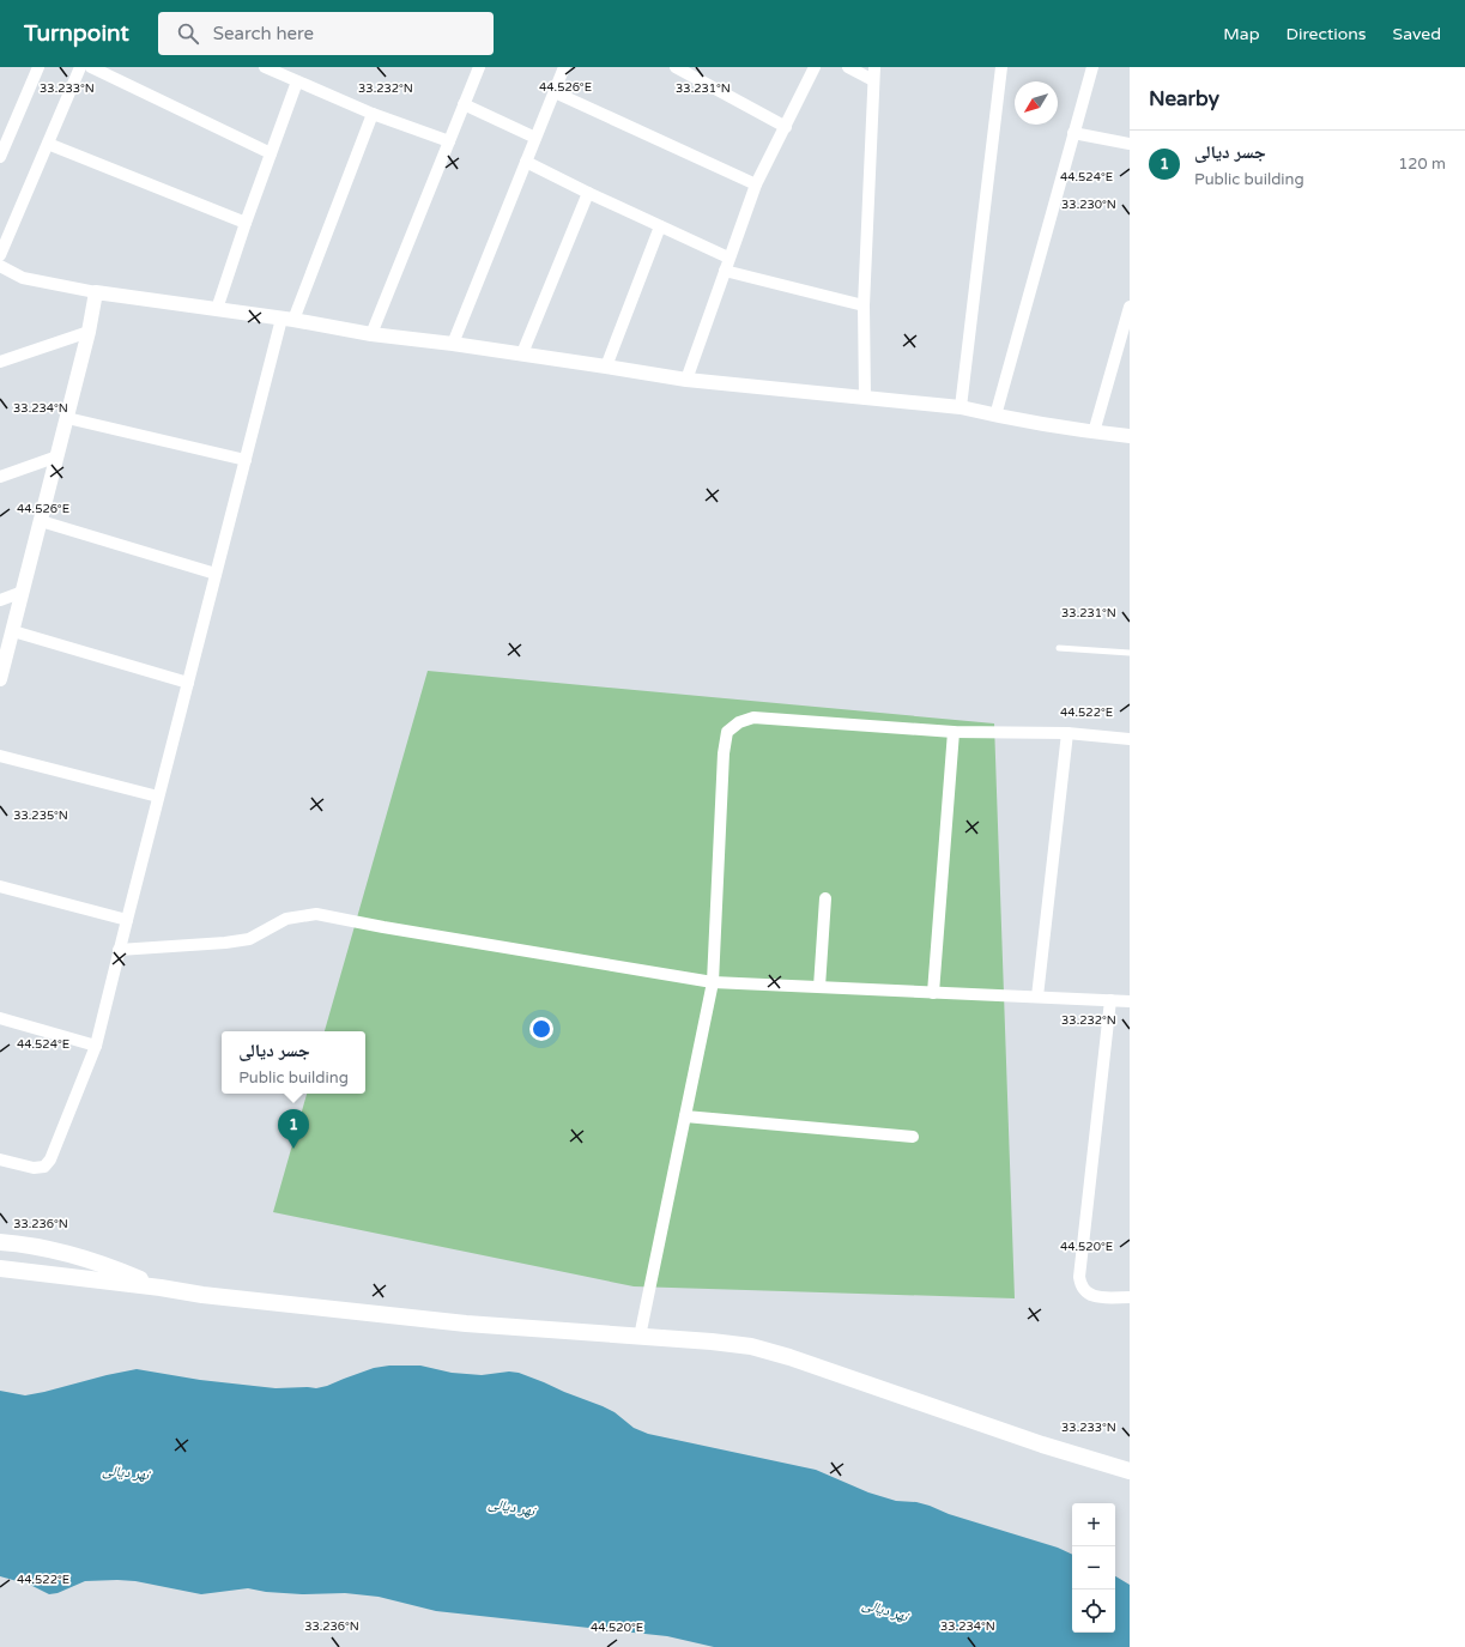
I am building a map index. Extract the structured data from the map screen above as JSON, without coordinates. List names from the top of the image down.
{
  "water": ["نهر ديالى"],
  "north": "bottom left",
  "page": {
    "header": "Turnpoint",
    "search": "Search here",
    "nav": ["Map", "Directions", "Saved"],
    "heading": "Nearby",
    "list": [
      {
        "mark": "1",
        "name": "جسر ديالى",
        "note": "Public building",
        "value": "120 m"
      }
    ],
    "popup": ["جسر ديالى", "Public building"],
    "pins": "1",
    "map_buttons": ["+", "−"]
  },
  "coordinates": [
    "44.526°E",
    "33.233°N",
    "33.232°N",
    "33.231°N",
    "44.524°E",
    "33.230°N",
    "33.234°N",
    "44.522°E",
    "33.235°N",
    "33.236°N",
    "44.520°E"
  ]
}
